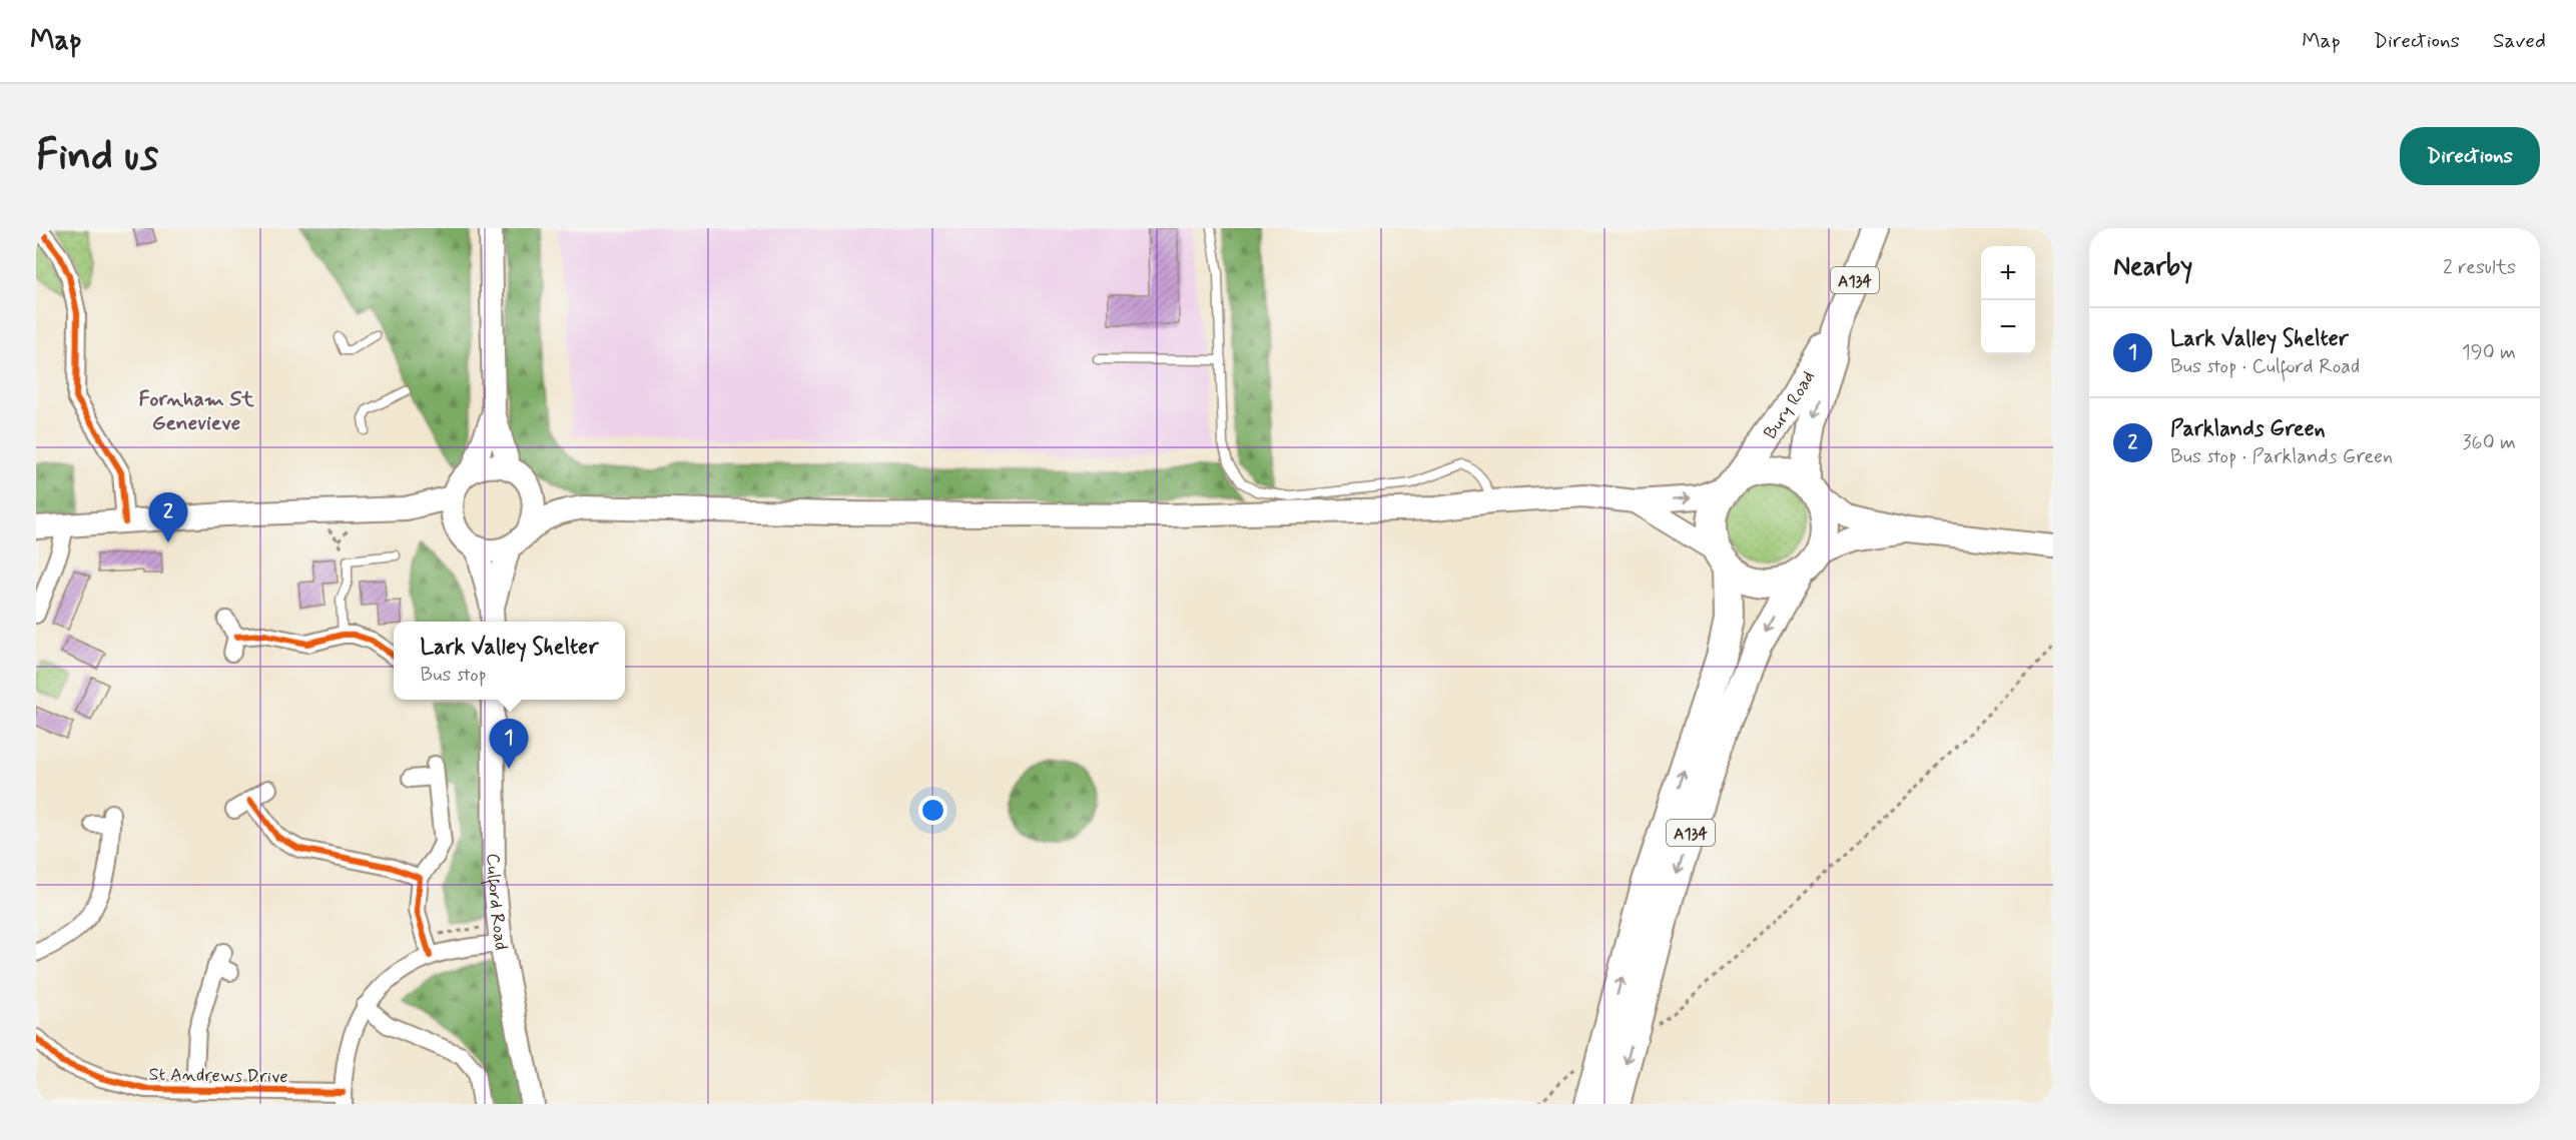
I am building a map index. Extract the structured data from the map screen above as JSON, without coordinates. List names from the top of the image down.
{
  "streets": {
    "highway": ["A134", "Bury Road"],
    "main road": ["Culford Road"],
    "street": ["St Andrews Drive"]
  },
  "crossings": [
    ["A134", "Bury Road"]
  ],
  "districts": ["Fornham St Genevieve"],
  "page": {
    "header": "Map",
    "nav": ["Map", "Directions", "Saved"],
    "buttons": "Directions",
    "title": "Find us",
    "heading": ["Nearby", "2 results"],
    "map_buttons": ["+", "−"],
    "list": [
      {
        "mark": "1",
        "name": "Lark Valley Shelter",
        "note": "Bus stop · Culford Road",
        "value": "190 m"
      },
      {
        "mark": "2",
        "name": "Parklands Green",
        "note": "Bus stop · Parklands Green",
        "value": "360 m"
      }
    ],
    "pins": ["2", "1"],
    "popup": ["Lark Valley Shelter", "Bus stop"]
  }
}
